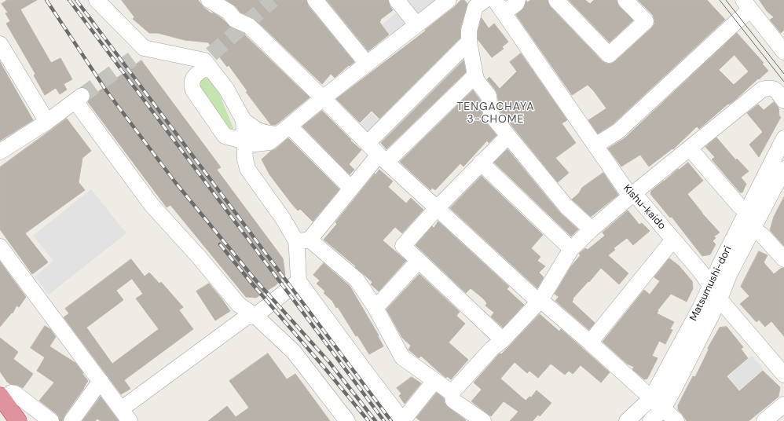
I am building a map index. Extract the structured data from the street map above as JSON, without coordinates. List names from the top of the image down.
{
  "streets": {
    "street": ["Kishu-kaido", "Matsumushi-dori"]
  },
  "crossings": [
    ["Kishu-kaido", "Matsumushi-dori"]
  ],
  "districts": ["TENGACHAYA 3-CHOME"]
}
